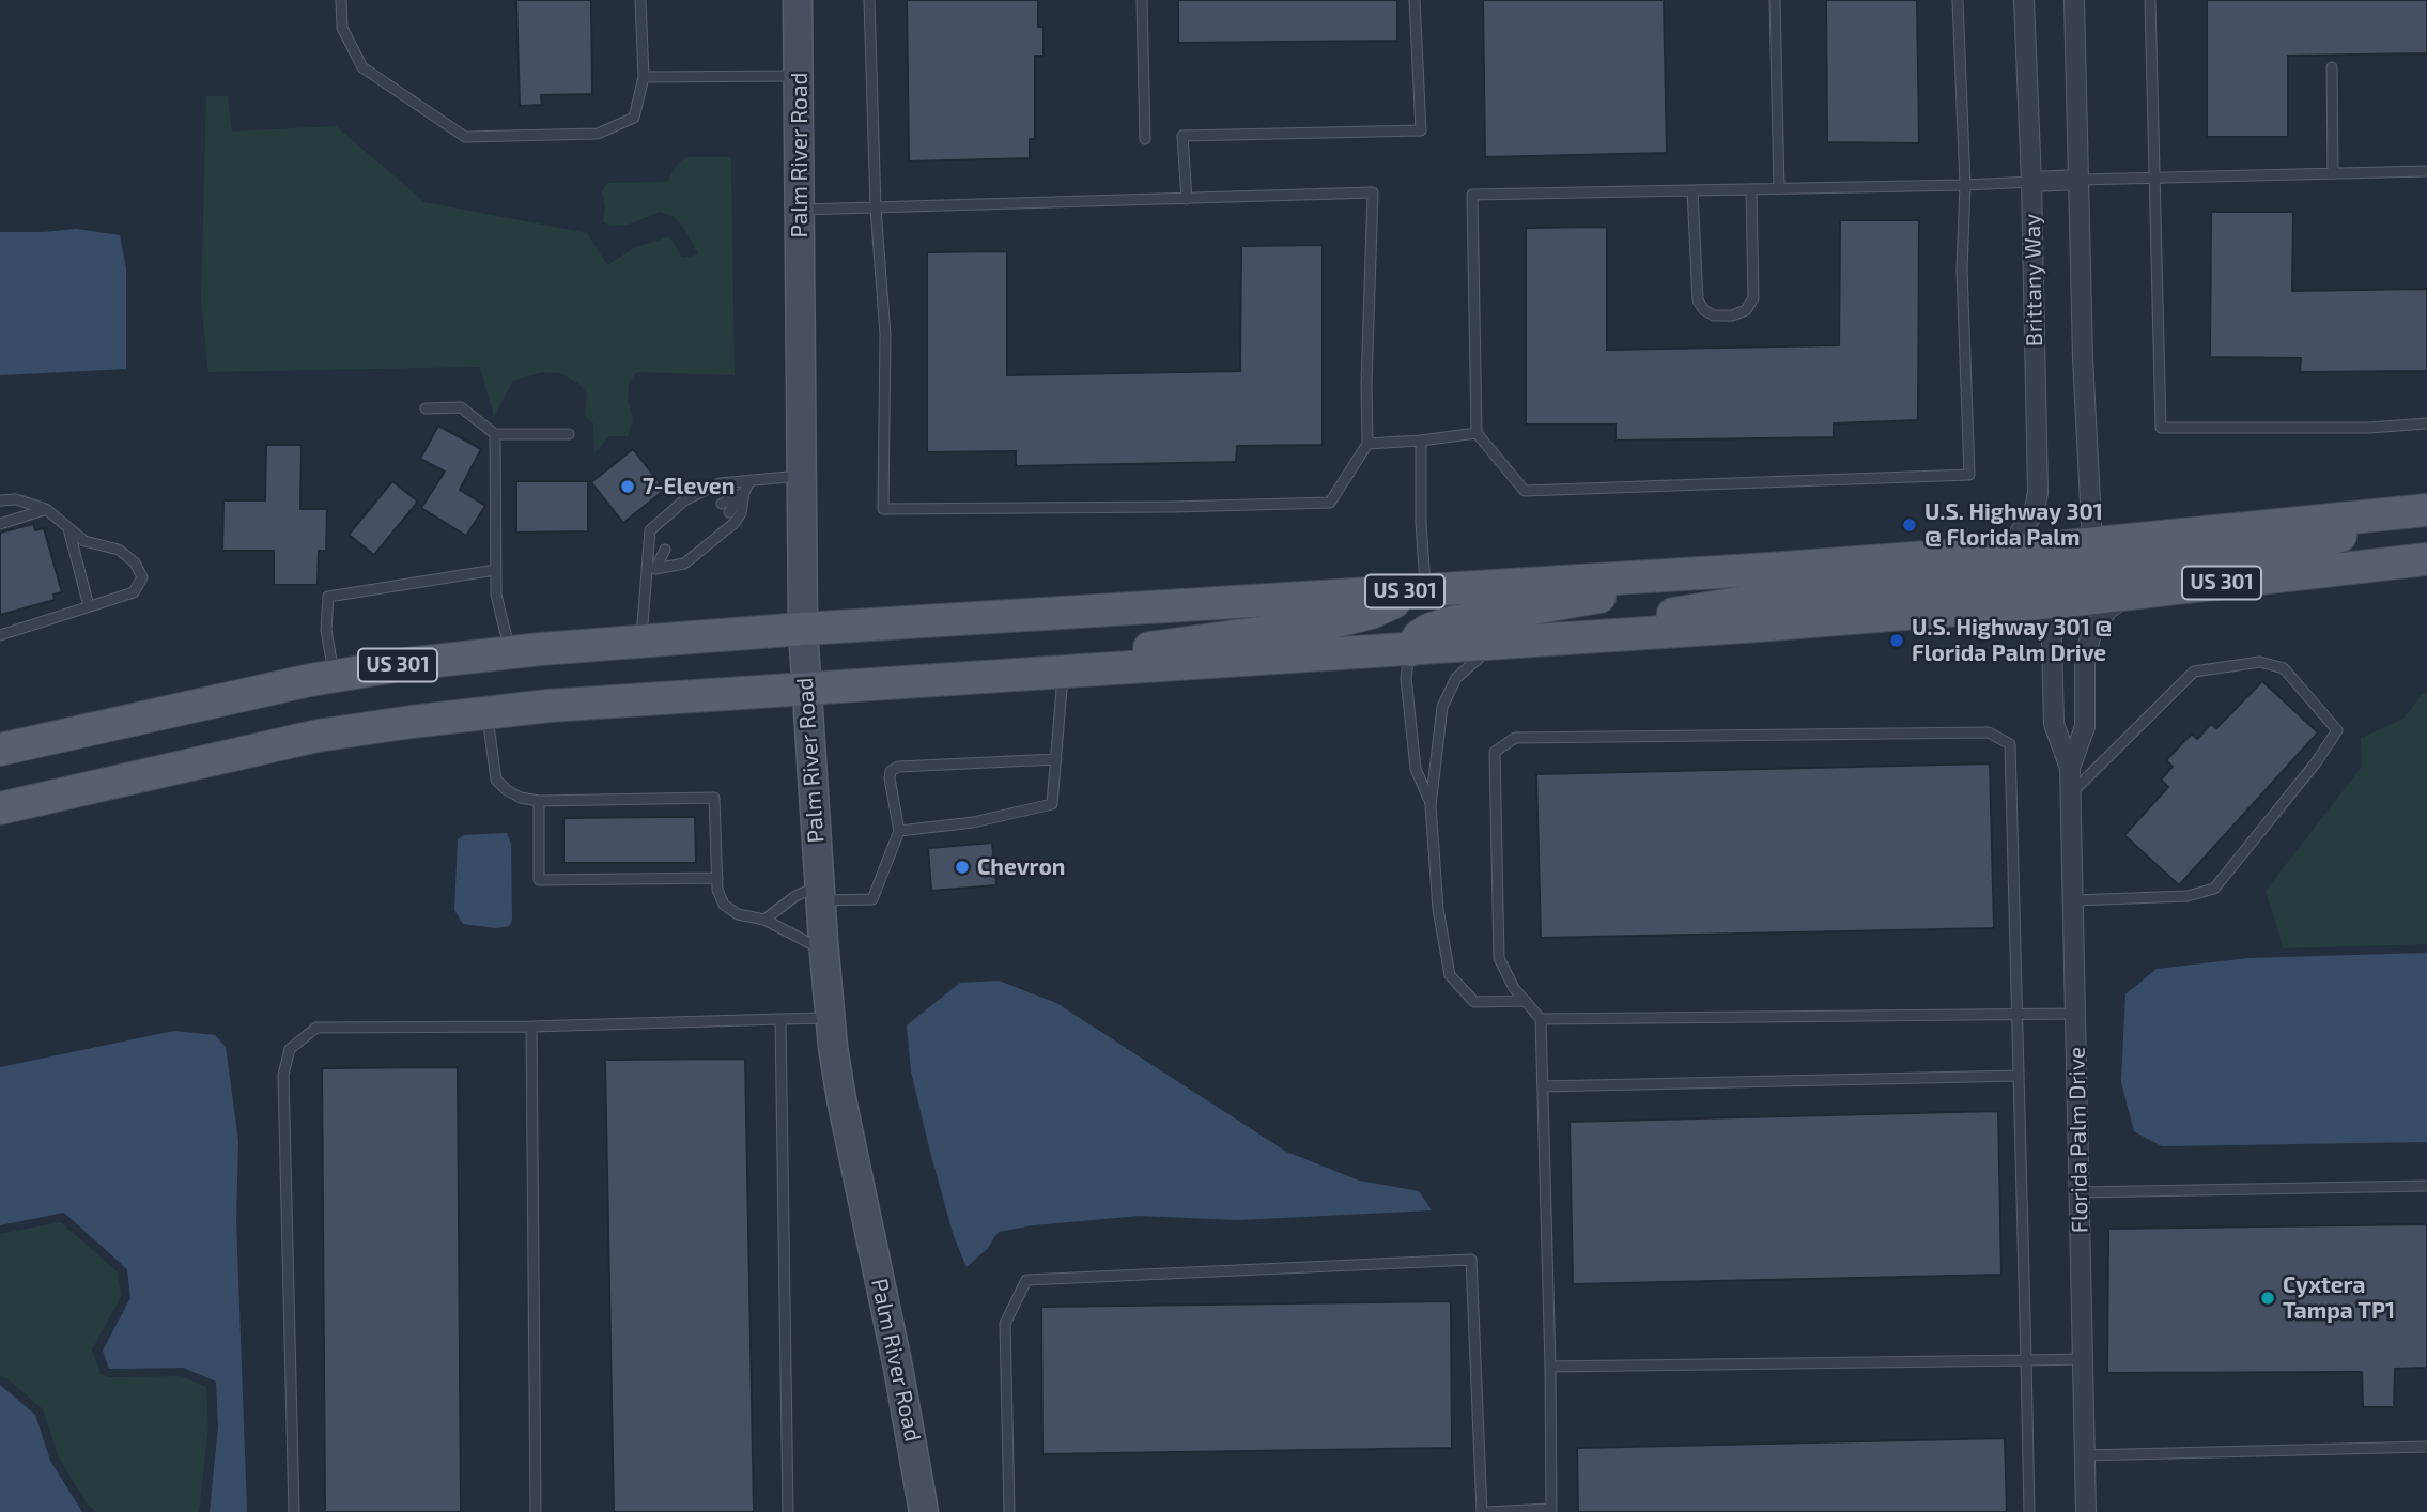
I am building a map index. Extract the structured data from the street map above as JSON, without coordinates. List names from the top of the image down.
{
  "streets": {
    "main road": ["US 301"],
    "street": ["Palm River Road", "Brittany Way", "Florida Palm Drive"]
  },
  "crossings": [
    ["Palm River Road", "US 301"],
    ["Brittany Way", "US 301"],
    ["US 301", "Florida Palm Drive"]
  ],
  "places": [
    "7-Eleven",
    "U.S. Highway 301 @ Florida Palm",
    "U.S. Highway 301 @ Florida Palm Drive",
    "Chevron",
    "Cyxtera Tampa TP1"
  ]
}
